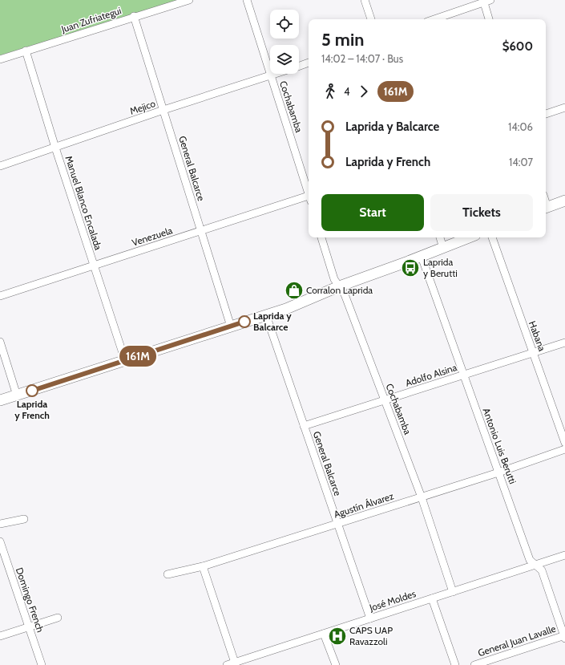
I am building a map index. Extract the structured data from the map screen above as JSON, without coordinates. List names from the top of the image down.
{
  "streets": {
    "street": [
      "Juan Zufriategui",
      "Cochabamba",
      "Mejico",
      "General Balcarce",
      "Manuel Blanco Encalada",
      "Venezuela",
      "Habana",
      "Adolfo Alsina",
      "Antonio Luis Berutti",
      "Agustín Álvarez",
      "Domingo French",
      "José Moldes",
      "General Juan Lavalle"
    ]
  },
  "crossings": [
    ["Juan Zufriategui", "General Balcarce"],
    ["Juan Zufriategui", "Manuel Blanco Encalada"],
    ["Cochabamba", "Mejico"],
    ["Cochabamba", "Adolfo Alsina"],
    ["Cochabamba", "Agustín Álvarez"],
    ["Cochabamba", "José Moldes"],
    ["Mejico", "General Balcarce"],
    ["Mejico", "Manuel Blanco Encalada"],
    ["General Balcarce", "Venezuela"],
    ["General Balcarce", "Adolfo Alsina"],
    ["General Balcarce", "Agustín Álvarez"],
    ["General Balcarce", "José Moldes"],
    ["Manuel Blanco Encalada", "Venezuela"],
    ["Habana", "Adolfo Alsina"],
    ["Adolfo Alsina", "Antonio Luis Berutti"],
    ["Antonio Luis Berutti", "Agustín Álvarez"],
    ["Antonio Luis Berutti", "José Moldes"],
    ["Antonio Luis Berutti", "General Juan Lavalle"]
  ],
  "places": {
    "bus stop": ["Laprida y Berutti"],
    "shop": ["Corralon Laprida"],
    "other": ["Laprida y Balcarce", "Laprida y French"],
    "hospital": ["CAPS UAP Ravazzoli"]
  },
  "lines": ["bus line 161M"],
  "page": {
    "on_map": "161M",
    "heading": ["5 min", "14:02 – 14:07 · Bus", "$600"],
    "legs": ["4", "161M"],
    "list": [
      {
        "name": "Laprida y Balcarce",
        "value": "14:06"
      },
      {
        "name": "Laprida y French",
        "value": "14:07"
      }
    ],
    "buttons": ["Start", "Tickets"]
  }
}
